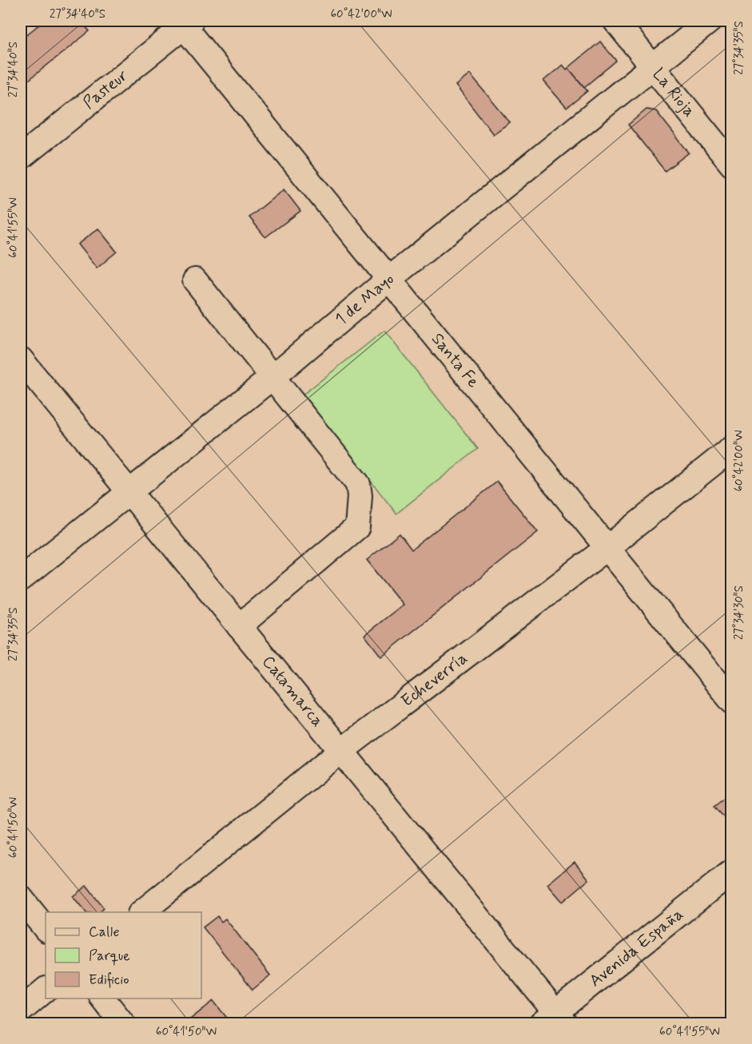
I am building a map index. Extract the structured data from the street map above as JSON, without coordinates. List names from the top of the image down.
{
  "streets": {
    "street": [
      "Pasteur",
      "La Rioja",
      "1 de Mayo",
      "Santa Fe",
      "Echeverría",
      "Catamarca",
      "Avenida España"
    ]
  },
  "crossings": [
    ["Pasteur", "Santa Fe"],
    ["La Rioja", "1 de Mayo"],
    ["1 de Mayo", "Santa Fe"],
    ["1 de Mayo", "Catamarca"],
    ["Santa Fe", "Echeverría"],
    ["Echeverría", "Catamarca"],
    ["Catamarca", "Avenida España"]
  ],
  "legend": ["Calle", "Parque", "Edificio"],
  "coordinates": [
    "27°34'40\"S",
    "60°42'00\"W",
    "27°34'35\"S",
    "60°41'55\"W",
    "27°34'30\"S",
    "60°41'50\"W"
  ]
}
